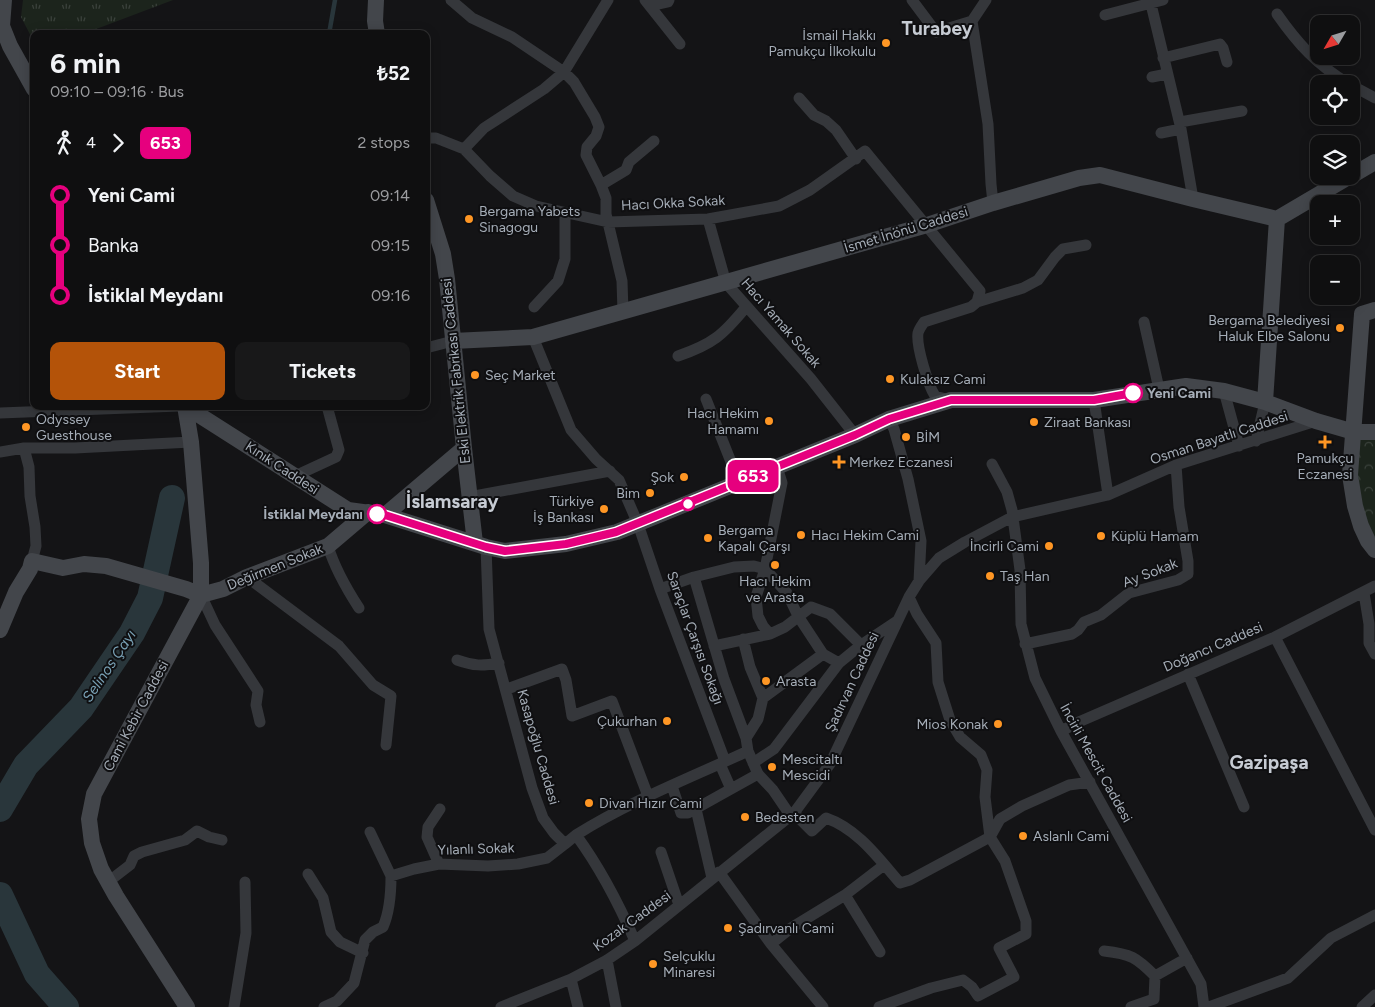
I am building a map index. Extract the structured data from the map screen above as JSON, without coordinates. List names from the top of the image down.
{
  "streets": {
    "main road": [
      "İsmet İnönü Caddesi",
      "Eski Elektrik Fabrikası Caddesi",
      "Kınık Caddesi",
      "Değirmen Sokak",
      "Cami Kebir Caddesi"
    ],
    "street": [
      "Hacı Okka Sokak",
      "Hacı Yamak Sokak",
      "Osman Bayatlı Caddesi",
      "Ay Sokak",
      "Saraçlar Çarşısı Sokağı",
      "Doğancı Caddesi",
      "Şadırvan Caddesi",
      "Kasapoğlu Caddesi",
      "İncirli Mescit Caddesi",
      "Yılanlı Sokak",
      "Kozak Caddesi"
    ]
  },
  "crossings": [
    ["Hacı Okka Sokak", "Hacı Yamak Sokak"],
    ["İsmet İnönü Caddesi", "Hacı Yamak Sokak"],
    ["İsmet İnönü Caddesi", "Eski Elektrik Fabrikası Caddesi"],
    ["İsmet İnönü Caddesi", "Saraçlar Çarşısı Sokağı"],
    ["Hacı Yamak Sokak", "Kınık Caddesi"],
    ["Eski Elektrik Fabrikası Caddesi", "Kınık Caddesi"],
    ["Eski Elektrik Fabrikası Caddesi", "Kasapoğlu Caddesi"],
    ["Osman Bayatlı Caddesi", "Kınık Caddesi"],
    ["Osman Bayatlı Caddesi", "Ay Sokak"],
    ["Osman Bayatlı Caddesi", "Şadırvan Caddesi"],
    ["Osman Bayatlı Caddesi", "İncirli Mescit Caddesi"],
    ["Kınık Caddesi", "Değirmen Sokak"],
    ["Kınık Caddesi", "Saraçlar Çarşısı Sokağı"],
    ["Kınık Caddesi", "Kasapoğlu Caddesi"],
    ["Değirmen Sokak", "Cami Kebir Caddesi"],
    ["Ay Sokak", "İncirli Mescit Caddesi"],
    ["Doğancı Caddesi", "İncirli Mescit Caddesi"],
    ["Şadırvan Caddesi", "Kozak Caddesi"],
    ["Kasapoğlu Caddesi", "Yılanlı Sokak"]
  ],
  "districts": ["Turabey", "İslamsaray", "Gazipaşa"],
  "water": ["Selinos Çayı"],
  "places": {
    "other": [
      "İsmail Hakkı Pamukçu İlkokulu",
      "Bergama Yabets Sinagogu",
      "Bergama Belediyesi Haluk Elbe Salonu",
      "Seç Market",
      "Kulaksız Cami",
      "Yeni Cami",
      "Hacı Hekim Hamamı",
      "Ziraat Bankası",
      "Odyssey Guesthouse",
      "BİM",
      "Şok",
      "Bim",
      "Türkiye İş Bankası",
      "İstiklal Meydanı",
      "Hacı Hekim Cami",
      "Küplü Hamam",
      "Bergama Kapalı Çarşı",
      "İncirli Cami",
      "Hacı Hekim ve Arasta",
      "Taş Han",
      "Arasta",
      "Çukurhan",
      "Mios Konak",
      "Mescitaltı Mescidi",
      "Divan Hızır Cami",
      "Bedesten",
      "Aslanlı Cami",
      "Şadırvanlı Cami",
      "Selçuklu Minaresi"
    ],
    "health": ["Pamukçu Eczanesi", "Merkez Eczanesi"]
  },
  "lines": ["bus line 653"],
  "north": "bottom left",
  "page": {
    "on_map": "653",
    "map_buttons": ["+", "−"],
    "heading": ["6 min", "09:10 – 09:16 · Bus", "₺52"],
    "legs": ["4", "653", "2 stops"],
    "list": [
      {
        "name": "Yeni Cami",
        "value": "09:14"
      },
      {
        "name": "Banka",
        "value": "09:15"
      },
      {
        "name": "İstiklal Meydanı",
        "value": "09:16"
      }
    ],
    "buttons": ["Start", "Tickets"]
  }
}
